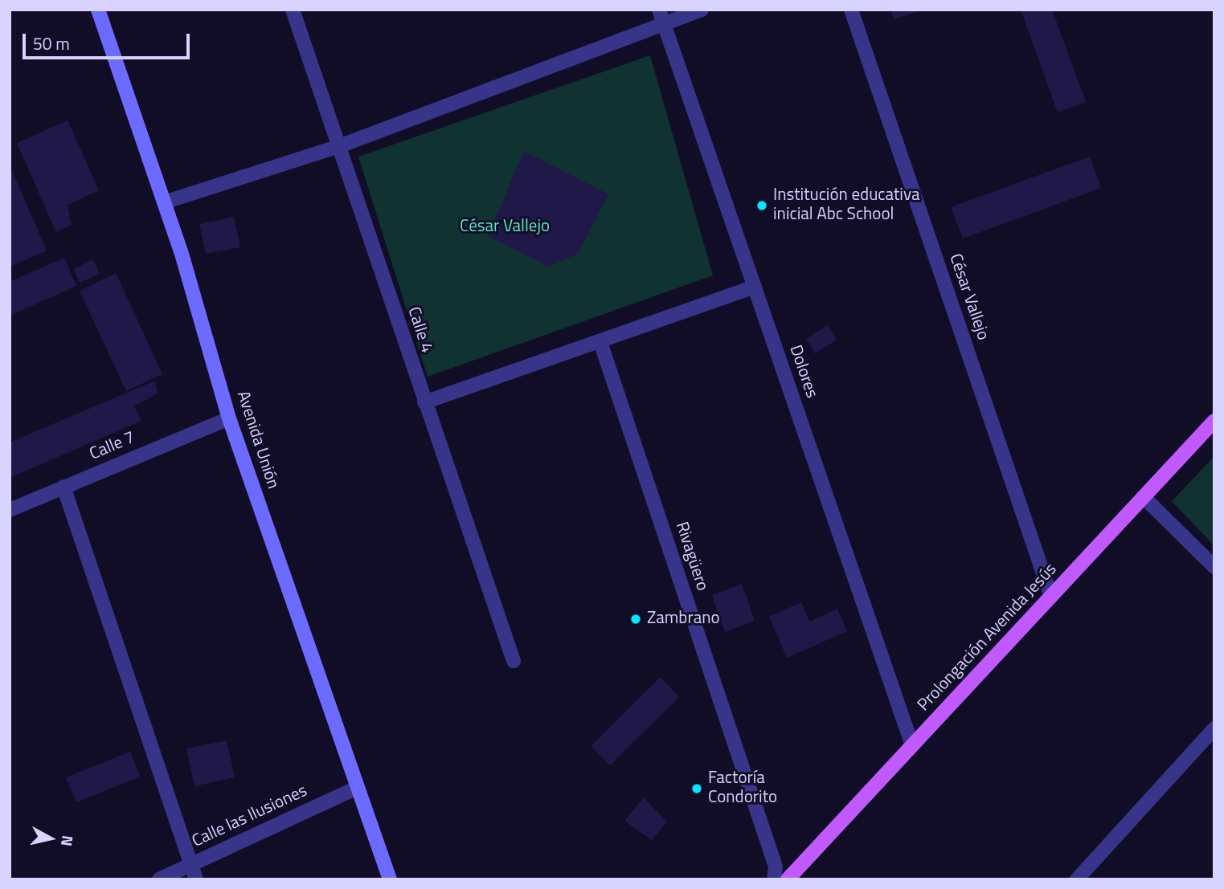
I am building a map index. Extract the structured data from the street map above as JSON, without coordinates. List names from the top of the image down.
{
  "streets": {
    "main road": ["Prolongación Avenida Jesús"],
    "street": [
      "César Vallejo",
      "Calle 4",
      "Dolores",
      "Avenida Unión",
      "Calle 7",
      "Rivagüero",
      "Calle las Ilusiones"
    ]
  },
  "crossings": [
    ["César Vallejo", "Prolongación Avenida Jesús"],
    ["Dolores", "Prolongación Avenida Jesús"],
    ["Avenida Unión", "Calle 7"],
    ["Avenida Unión", "Calle las Ilusiones"]
  ],
  "parks": ["César Vallejo"],
  "places": ["Institución educativa inicial Abc School", "Zambrano", "Factoría Condorito"],
  "scale_bar": "50 m",
  "north": "right"
}
